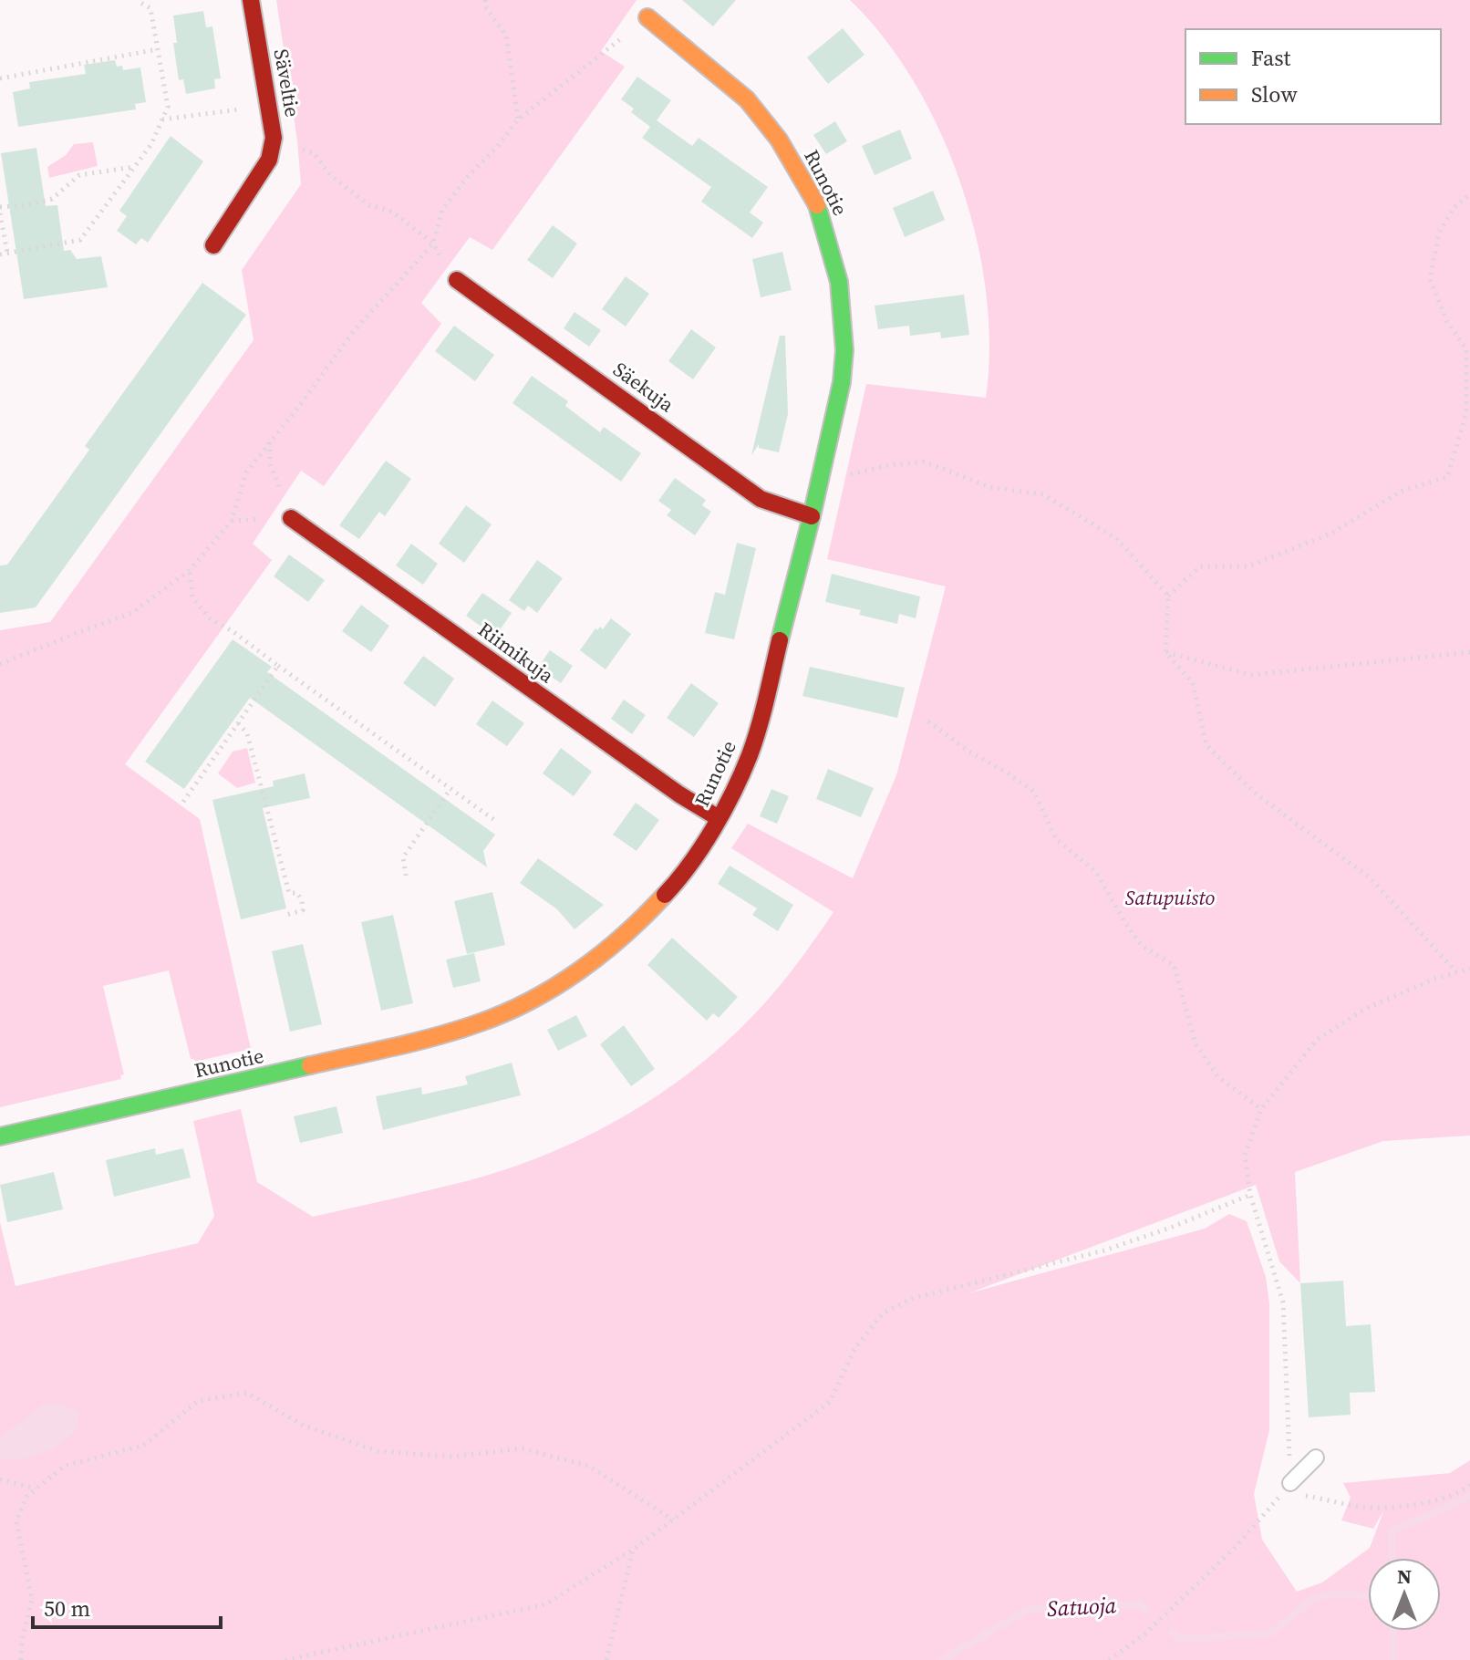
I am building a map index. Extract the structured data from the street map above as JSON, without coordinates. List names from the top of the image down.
{
  "streets": {
    "street": [
      "Säveltie",
      "Runotie",
      "Säekuja",
      "Riimikuja"
    ]
  },
  "crossings": [
    ["Runotie", "Säekuja"],
    ["Runotie", "Riimikuja"]
  ],
  "water": ["Satuoja"],
  "parks": ["Satupuisto"],
  "legend": ["Fast", "Slow"],
  "scale_bar": "50 m",
  "north": "top"
}
